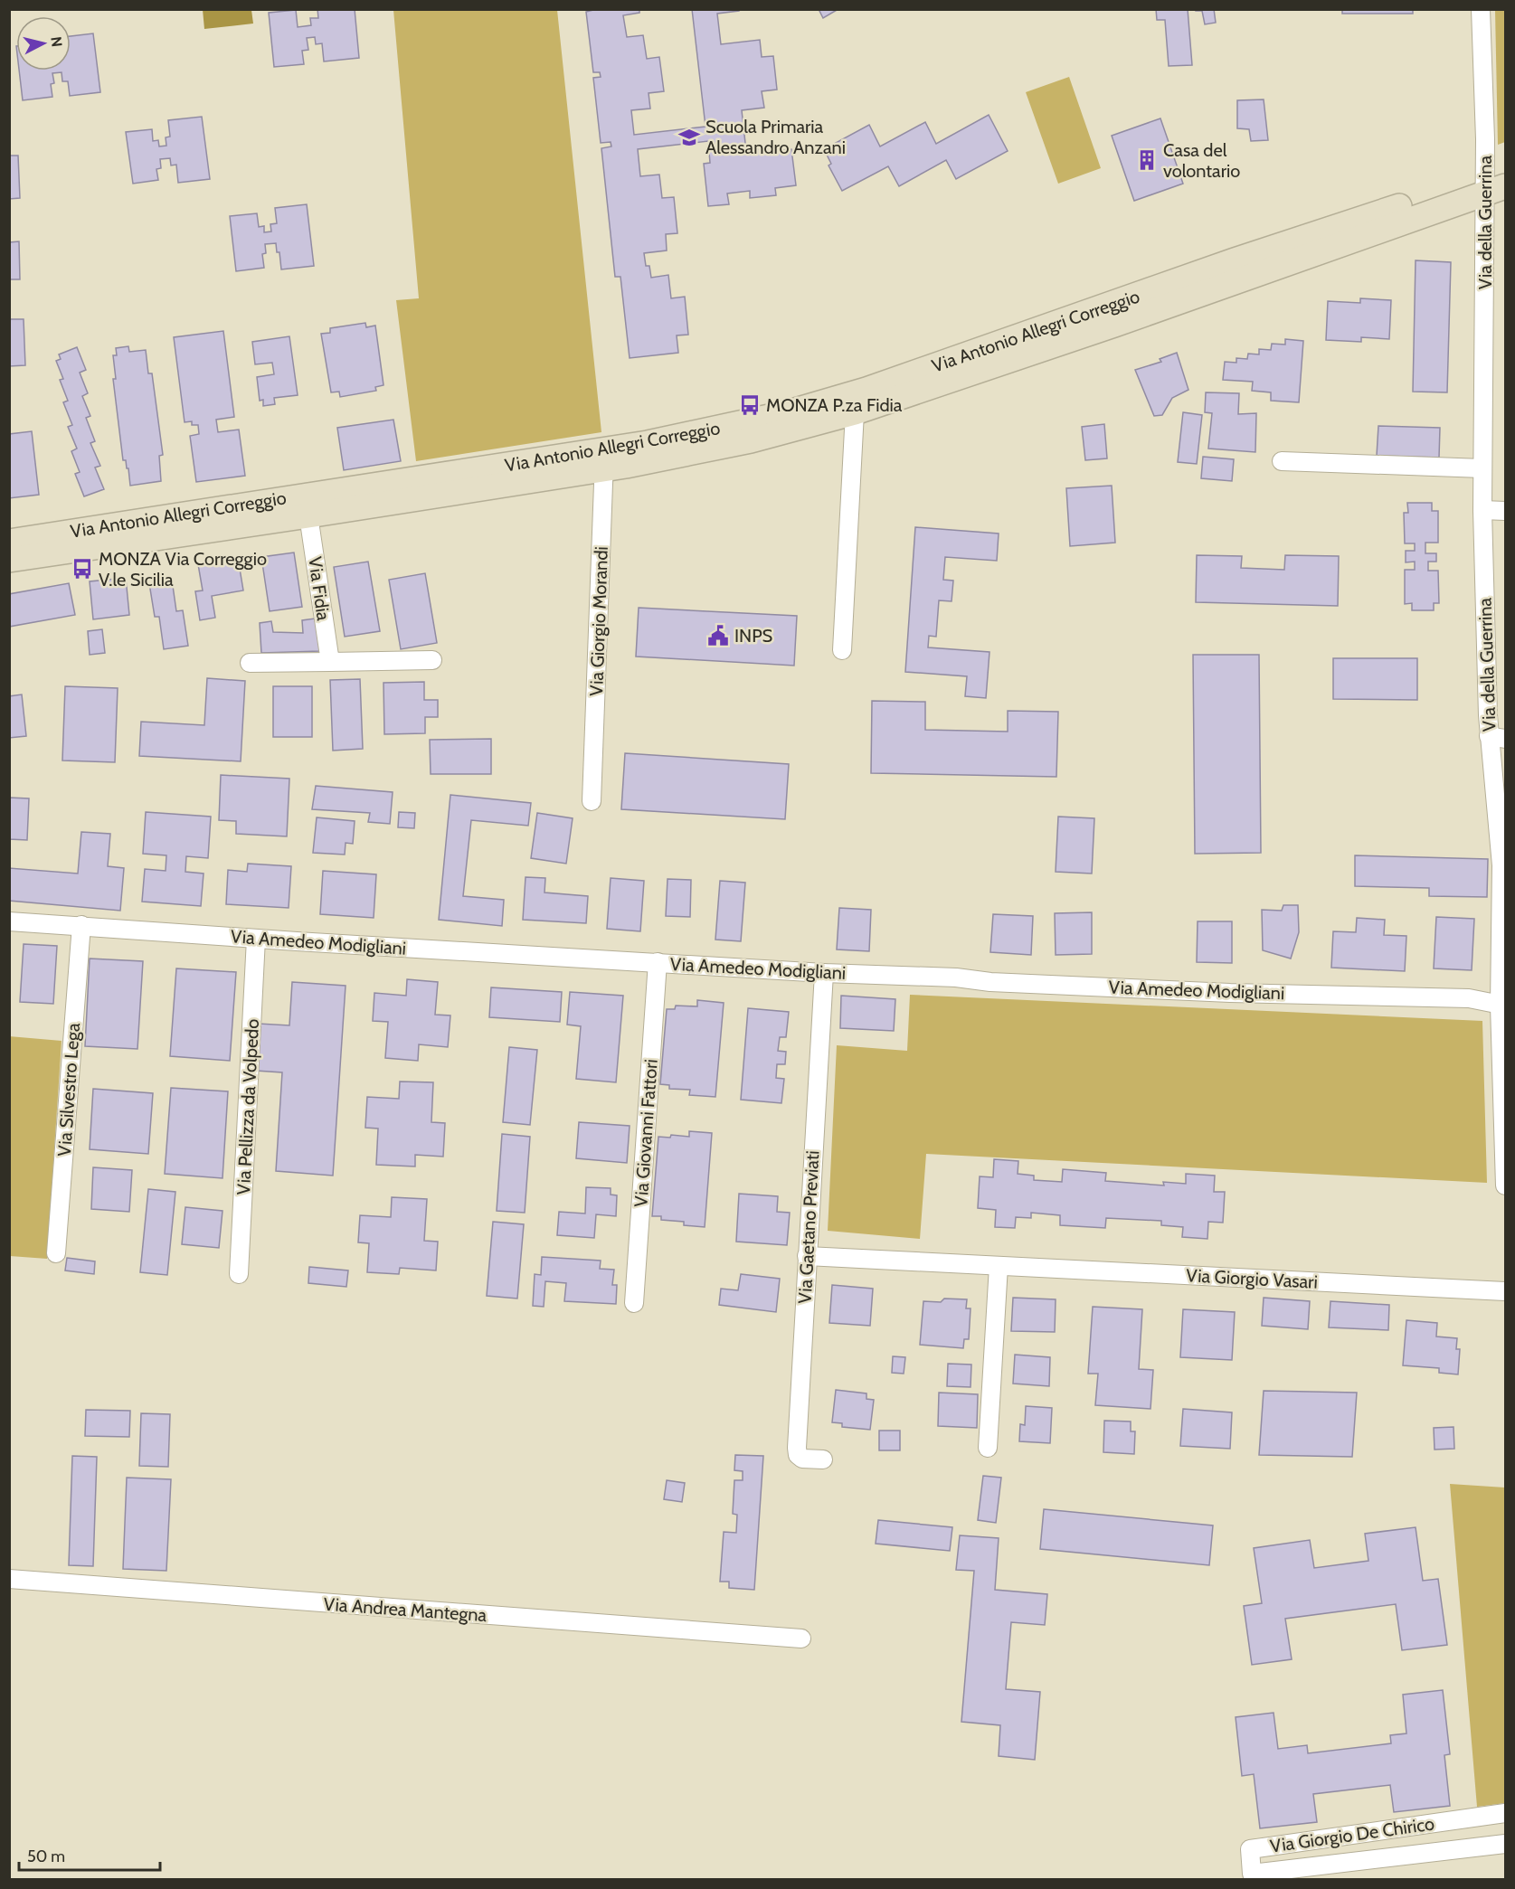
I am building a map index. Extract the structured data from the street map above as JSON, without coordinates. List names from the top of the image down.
{
  "streets": {
    "street": [
      "Via della Guerrina",
      "Via Antonio Allegri Correggio",
      "Via Fidia",
      "Via Giorgio Morandi",
      "Via Amedeo Modigliani",
      "Via Silvestro Lega",
      "Via Pellizza da Volpedo",
      "Via Giovanni Fattori",
      "Via Gaetano Previati",
      "Via Giorgio Vasari",
      "Via Andrea Mantegna",
      "Via Giorgio De Chirico"
    ]
  },
  "crossings": [
    ["Via della Guerrina", "Via Antonio Allegri Correggio"],
    ["Via della Guerrina", "Via Amedeo Modigliani"],
    ["Via Antonio Allegri Correggio", "Via Fidia"],
    ["Via Antonio Allegri Correggio", "Via Giorgio Morandi"],
    ["Via Amedeo Modigliani", "Via Silvestro Lega"],
    ["Via Amedeo Modigliani", "Via Pellizza da Volpedo"],
    ["Via Amedeo Modigliani", "Via Giovanni Fattori"],
    ["Via Amedeo Modigliani", "Via Gaetano Previati"],
    ["Via Gaetano Previati", "Via Giorgio Vasari"]
  ],
  "places": {
    "school or university": ["Scuola Primaria Alessandro Anzani"],
    "building": ["Casa del volontario"],
    "bus stop": ["MONZA P.za Fidia", "MONZA Via Correggio V.le Sicilia"],
    "public building": ["INPS"]
  },
  "scale_bar": "50 m",
  "north": "right"
}
